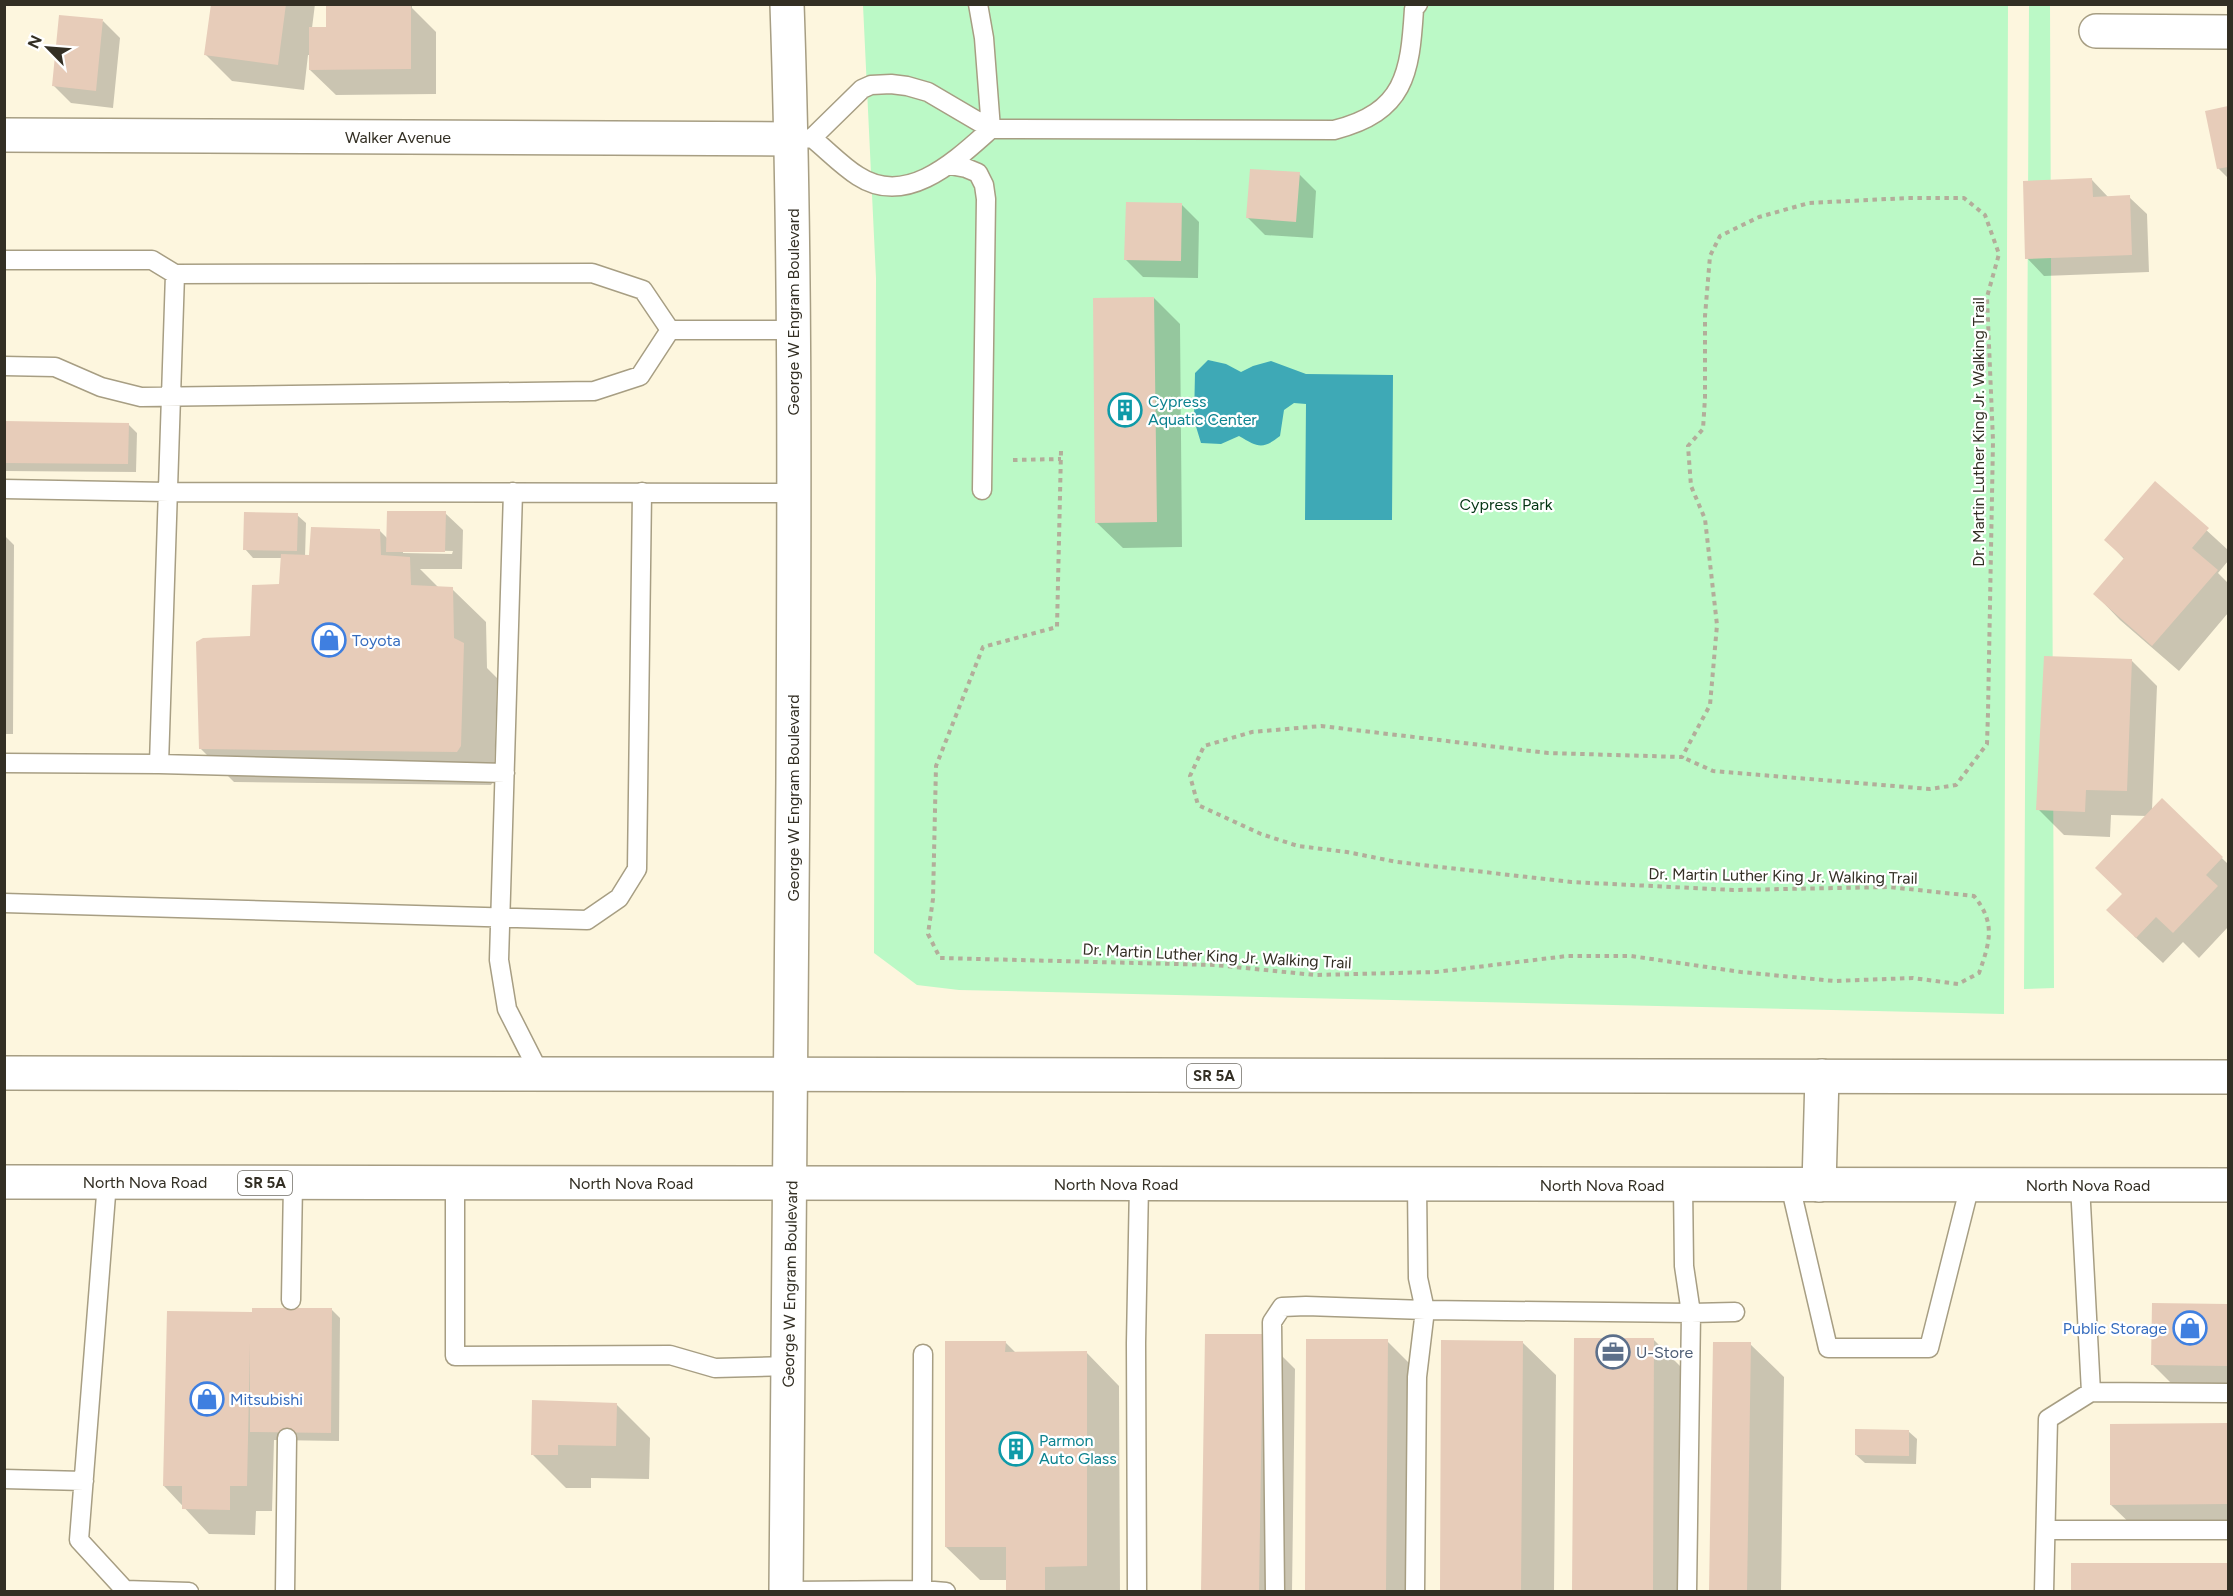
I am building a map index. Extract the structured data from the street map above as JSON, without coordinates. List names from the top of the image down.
{
  "streets": {
    "main road": [
      "Walker Avenue",
      "George W Engram Boulevard",
      "SR 5A",
      "North Nova Road"
    ],
    "path": ["Dr. Martin Luther King Jr. Walking Trail"]
  },
  "crossings": [
    ["Walker Avenue", "George W Engram Boulevard"],
    ["George W Engram Boulevard", "SR 5A"],
    ["George W Engram Boulevard", "North Nova Road"]
  ],
  "parks": ["Cypress Park"],
  "places": {
    "building": ["Cypress Aquatic Center", "Parmon Auto Glass"],
    "shop": ["Toyota", "Public Storage", "Mitsubishi"],
    "office": ["U-Store"]
  },
  "north": "top left"
}
